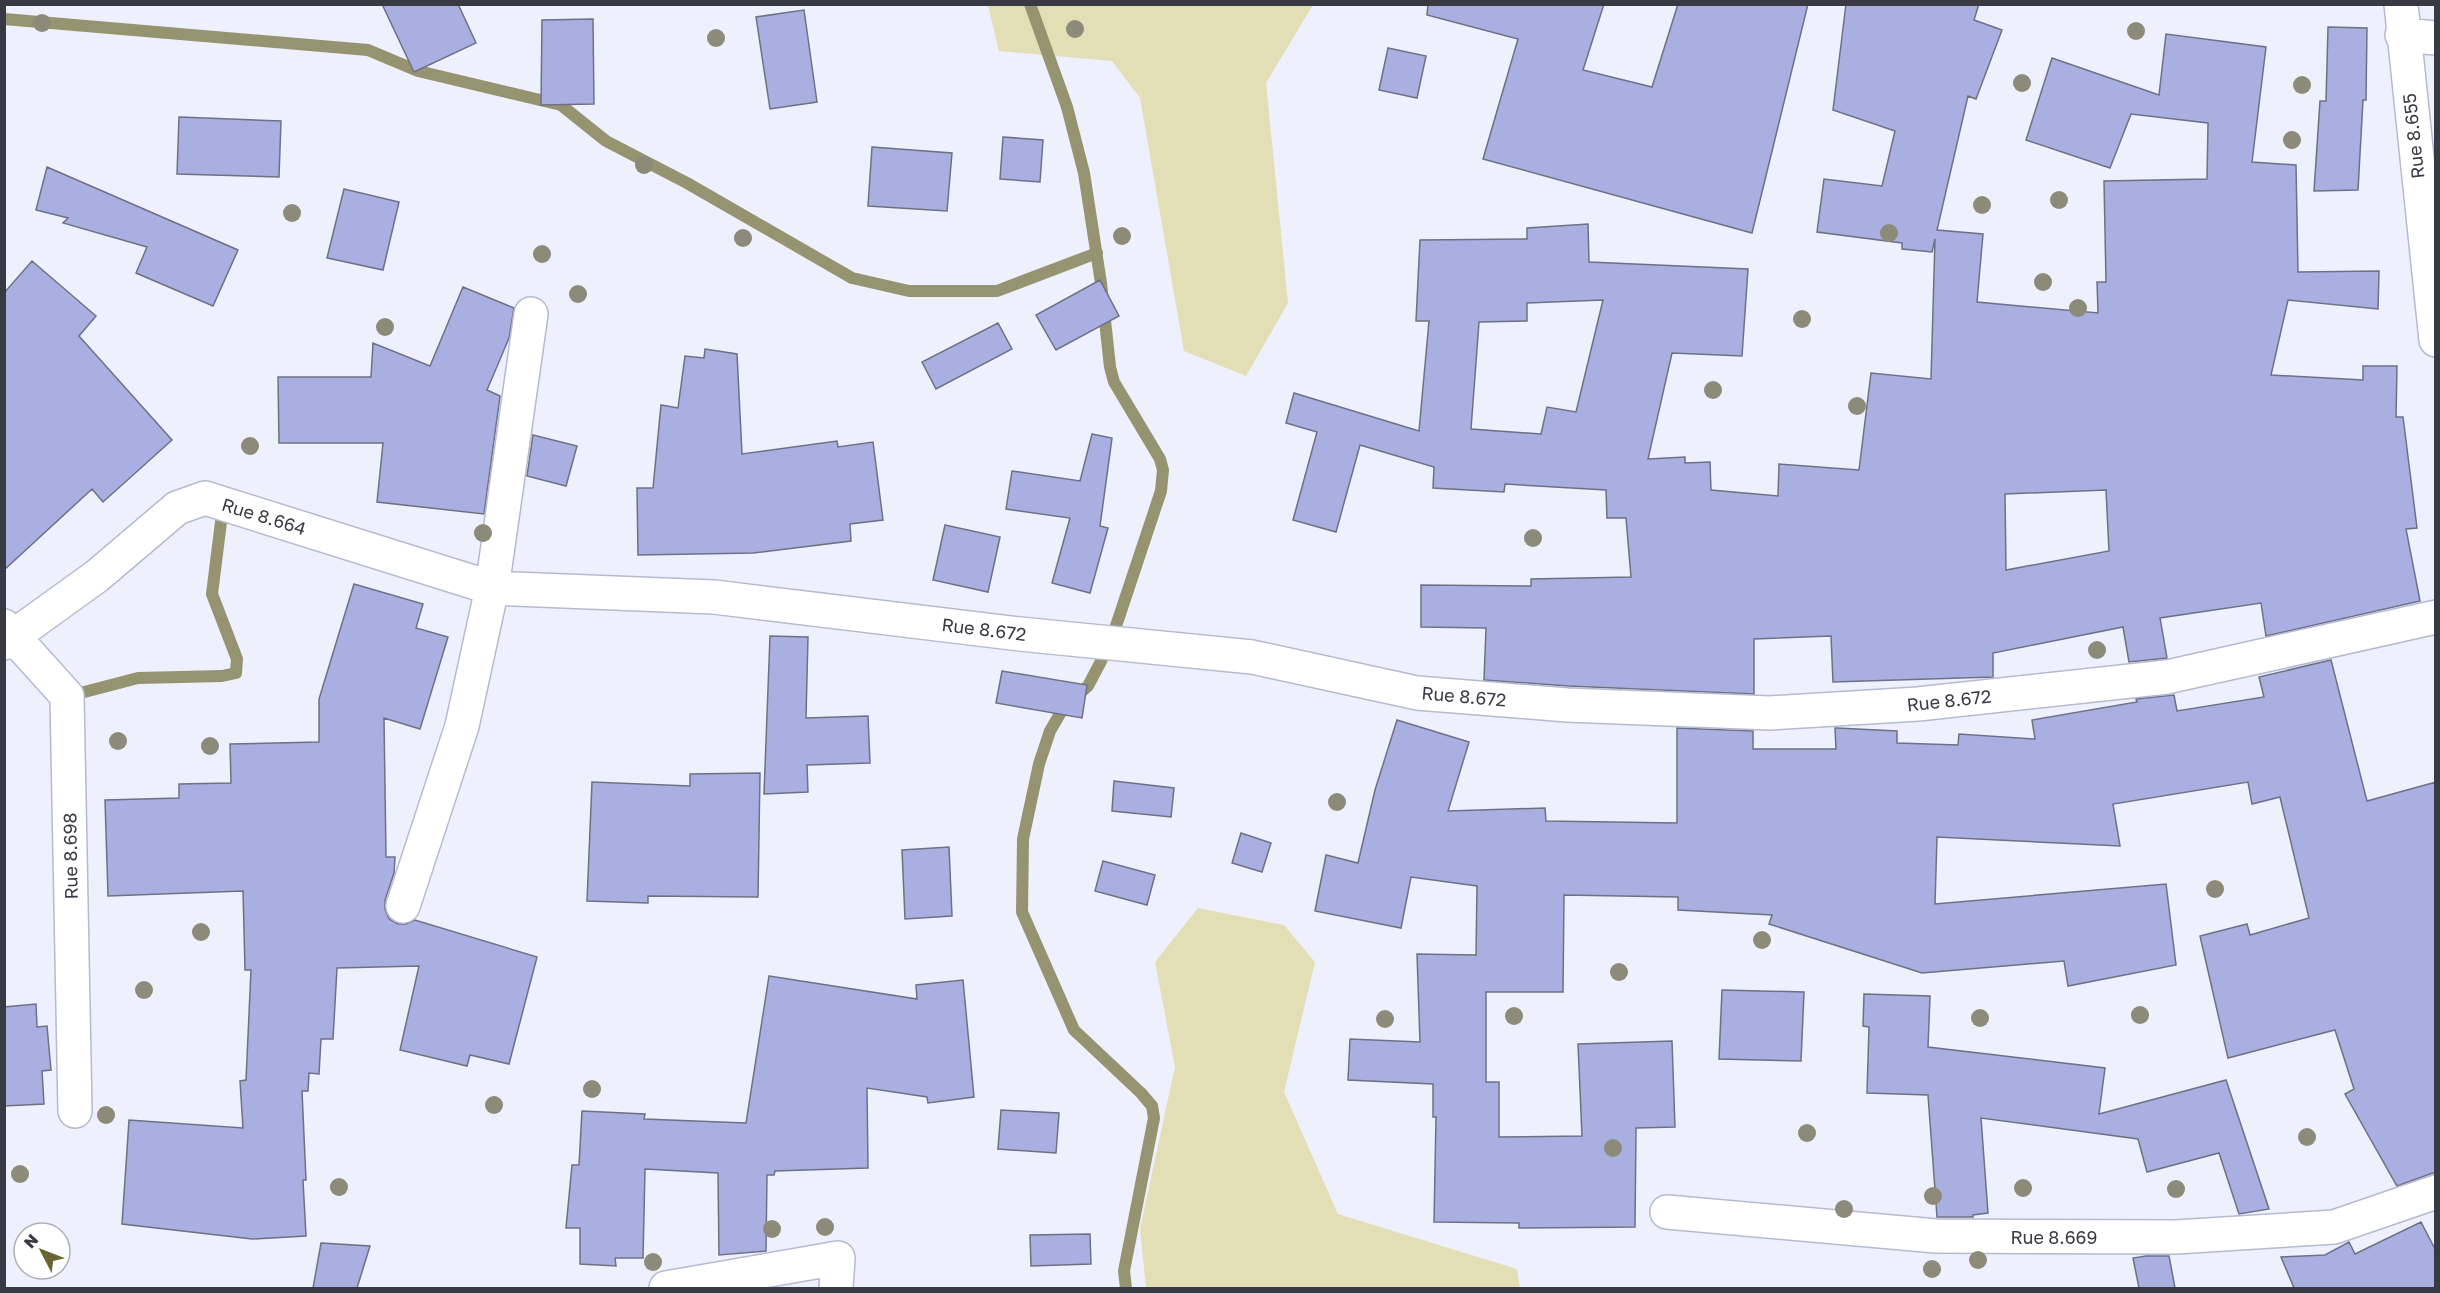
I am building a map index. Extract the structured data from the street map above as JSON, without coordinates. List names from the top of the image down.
{
  "streets": {
    "street": [
      "Rue 8.655",
      "Rue 8.664",
      "Rue 8.672",
      "Rue 8.698",
      "Rue 8.669"
    ]
  },
  "crossings": [
    ["Rue 8.664", "Rue 8.672"],
    ["Rue 8.664", "Rue 8.698"]
  ],
  "north": "top left"
}
